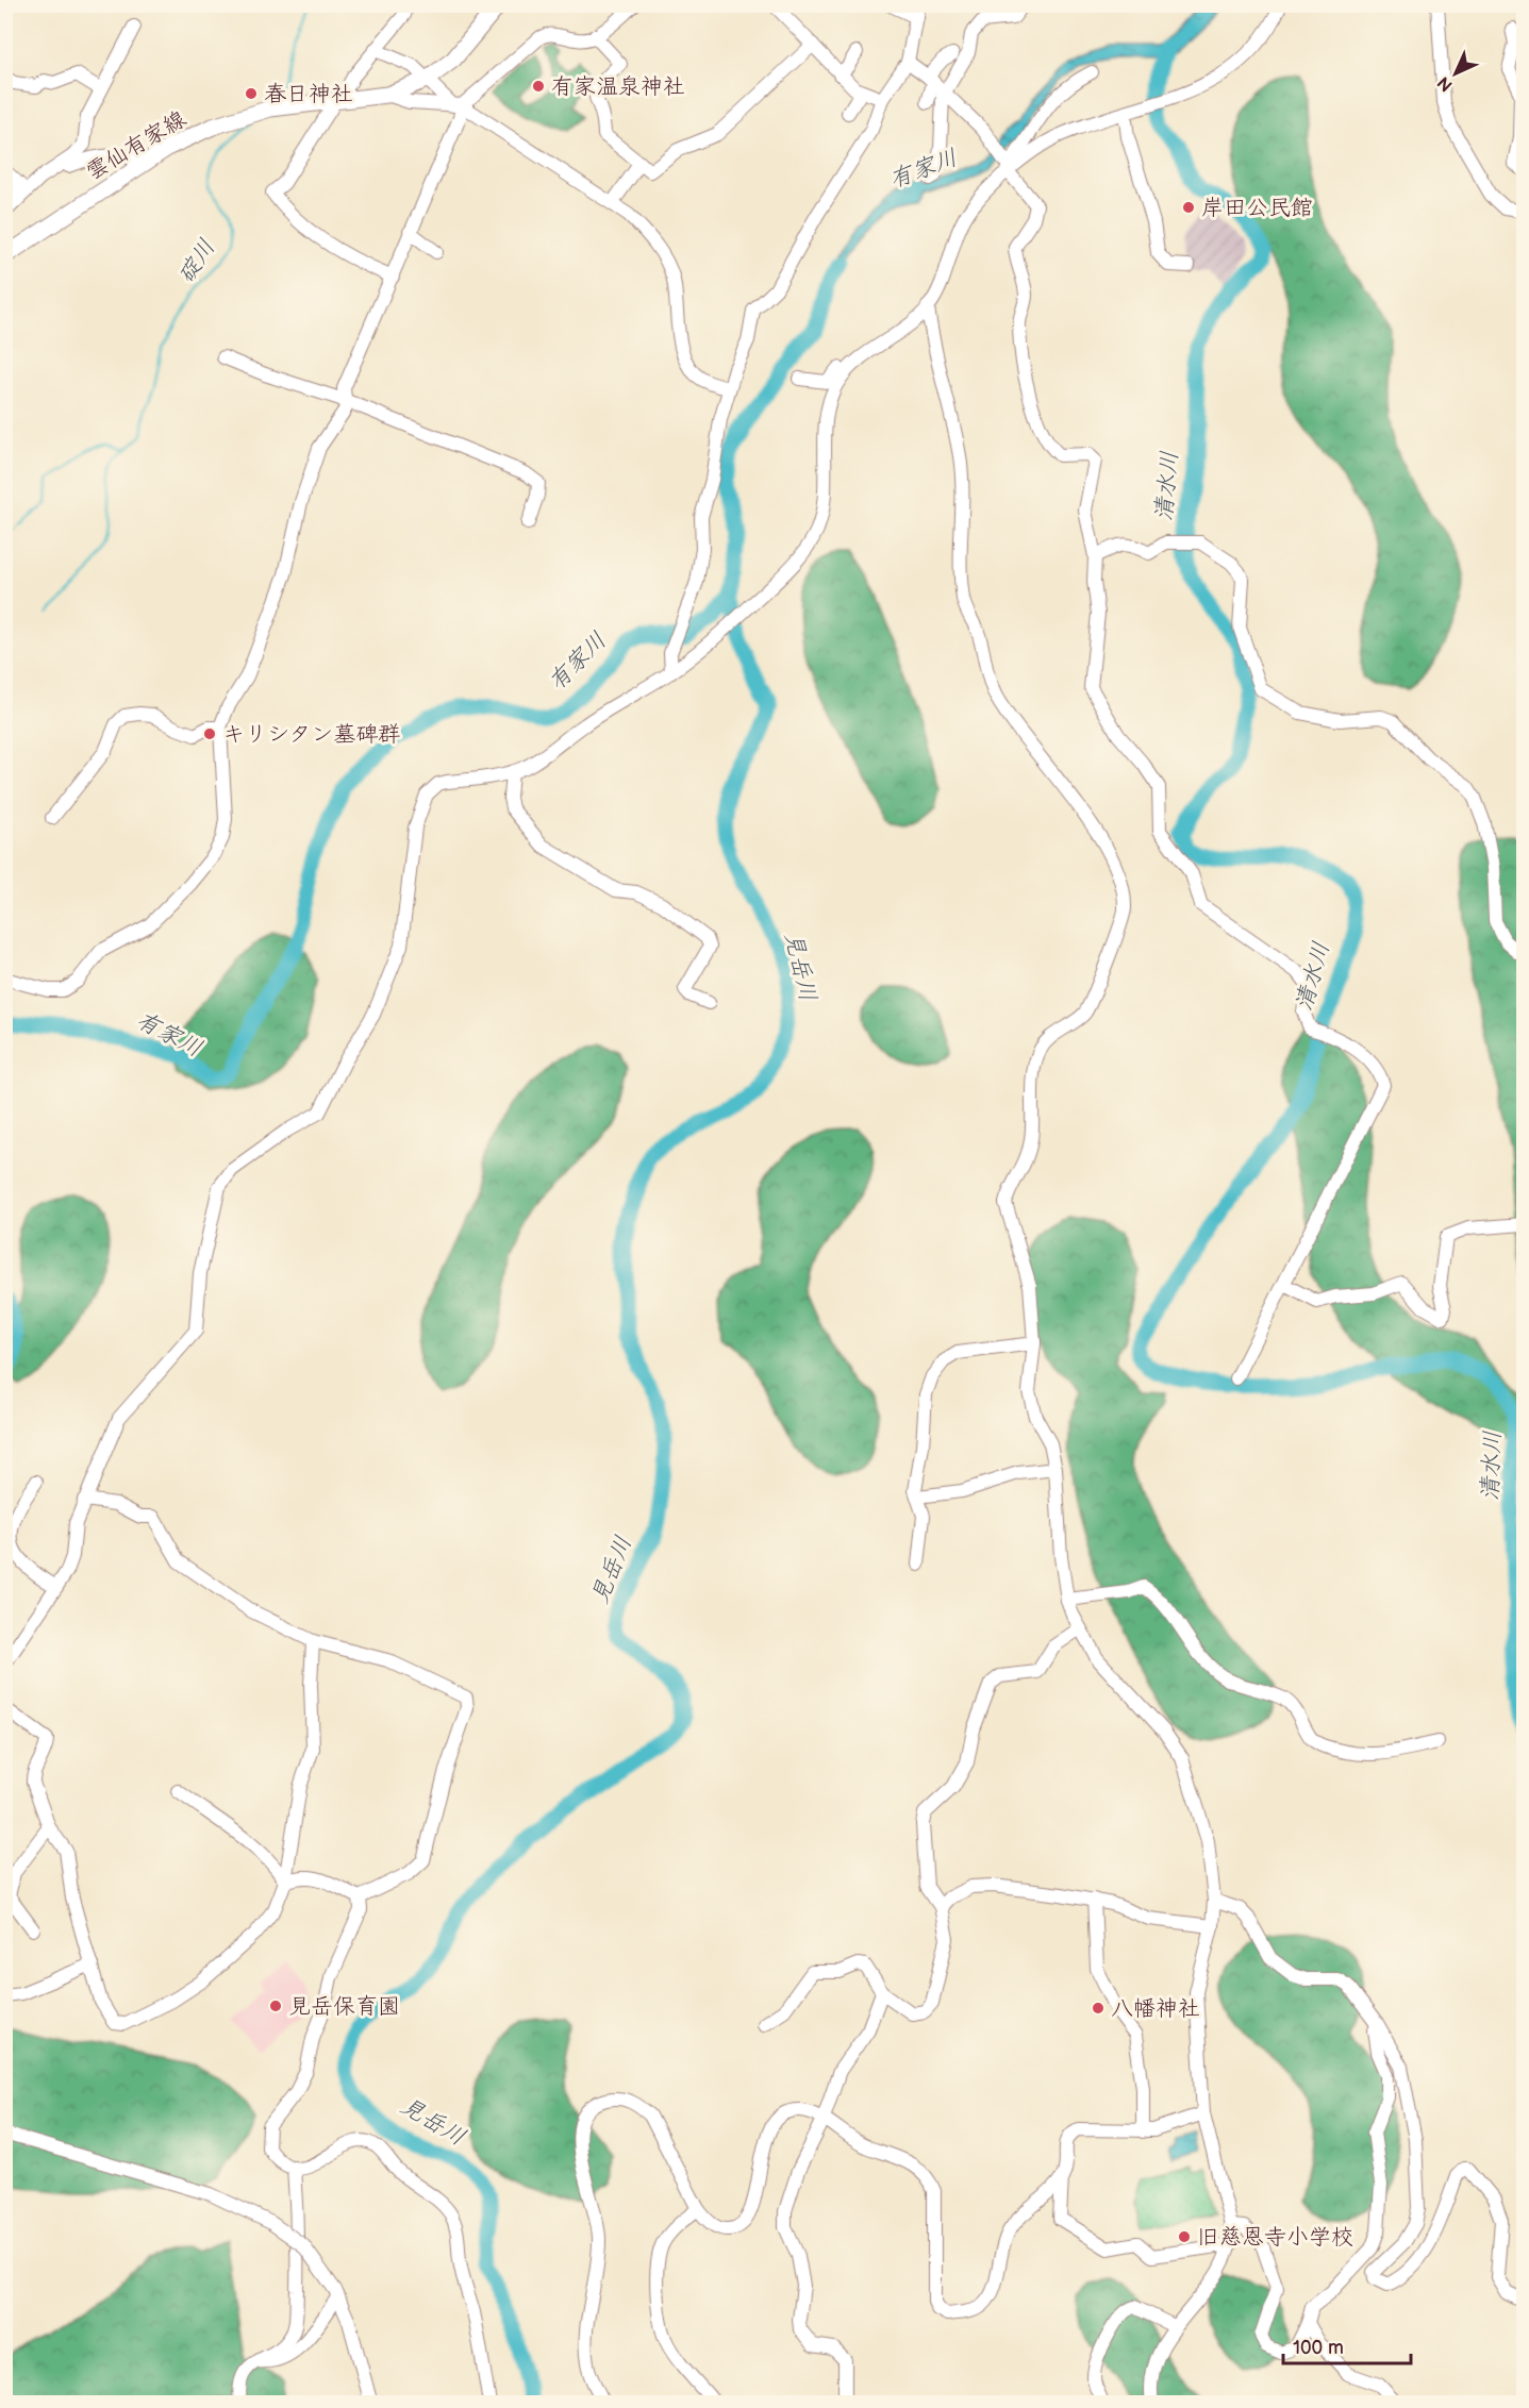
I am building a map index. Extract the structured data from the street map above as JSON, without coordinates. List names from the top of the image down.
{
  "streets": {
    "main road": ["雲仙有家線"]
  },
  "water": [
    "有家川",
    "碇川",
    "清水川",
    "見岳川"
  ],
  "places": [
    "有家温泉神社",
    "春日神社",
    "岸田公民館",
    "キリシタン墓碑群",
    "見岳保育園",
    "八幡神社",
    "旧慈恩寺小学校"
  ],
  "scale_bar": "100 m",
  "north": "bottom left"
}
